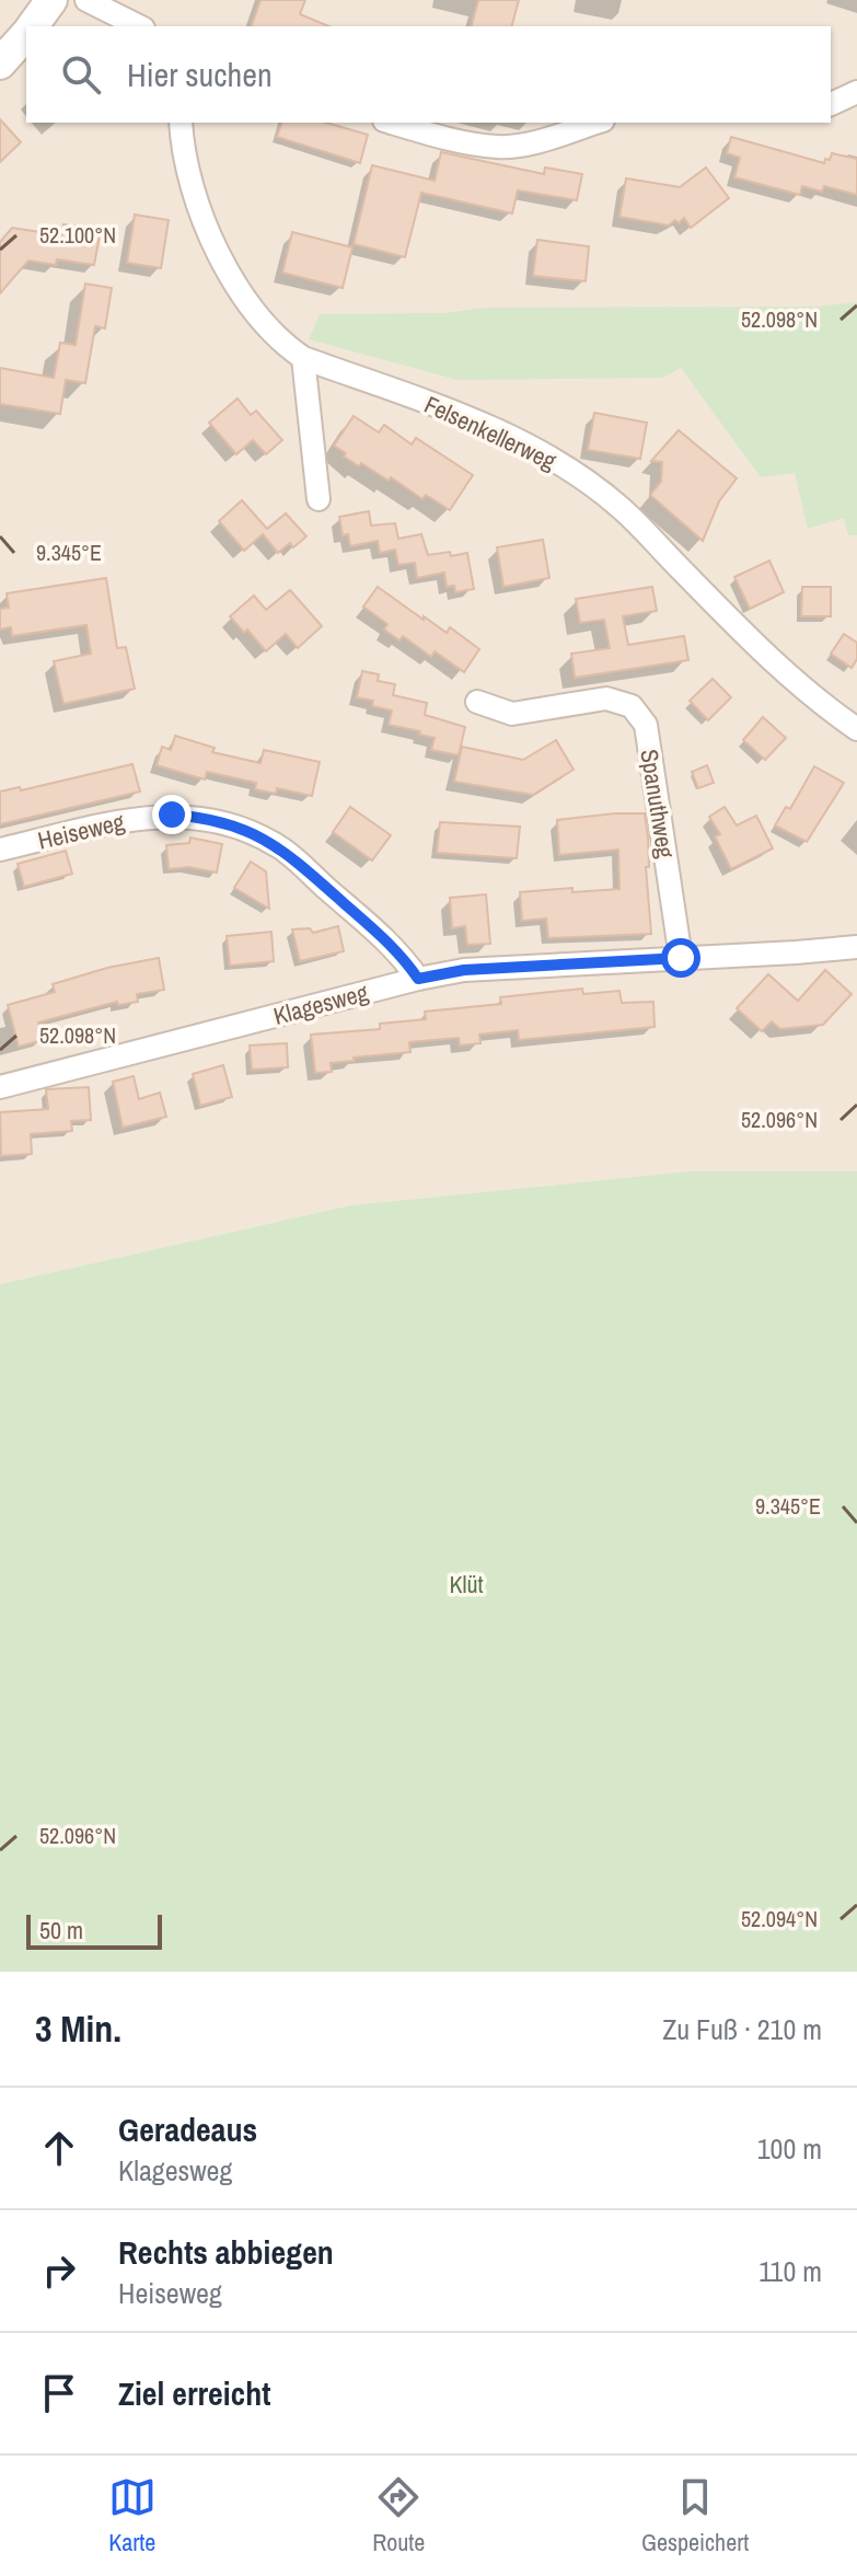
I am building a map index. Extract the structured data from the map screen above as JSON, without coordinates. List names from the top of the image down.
{
  "streets": {
    "street": [
      "Felsenkellerweg",
      "Spanuthweg",
      "Heiseweg",
      "Klagesweg"
    ]
  },
  "crossings": [
    ["Spanuthweg", "Klagesweg"],
    ["Heiseweg", "Klagesweg"]
  ],
  "parks": ["Klüt"],
  "scale_bar": "50 m",
  "page": {
    "search": "Hier suchen",
    "scale": "50 m",
    "heading": ["3 Min.", "Zu Fuß · 210 m"],
    "list": [
      ["Geradeaus", "Klagesweg", "100 m"],
      ["Rechts abbiegen", "Heiseweg", "110 m"],
      "Ziel erreicht"
    ],
    "nav": ["Karte", "Route", "Gespeichert"]
  },
  "coordinates": [
    "52.100°N",
    "52.098°N",
    "9.345°E",
    "52.096°N",
    "52.094°N"
  ]
}
